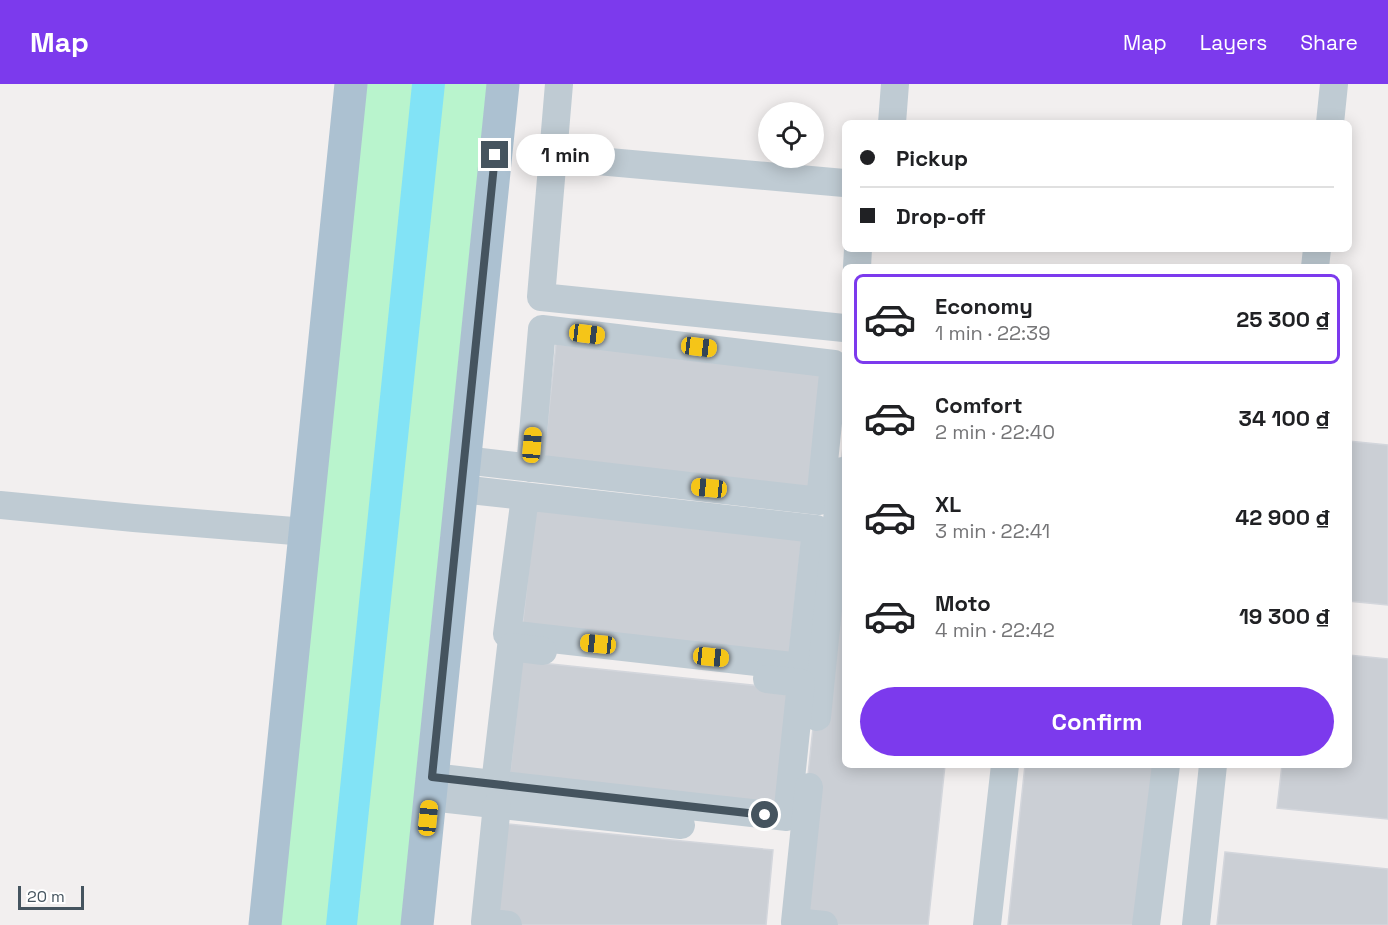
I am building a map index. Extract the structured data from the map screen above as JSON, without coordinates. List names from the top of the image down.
{
  "scale_bar": "20 m",
  "page": {
    "header": "Map",
    "nav": ["Map", "Layers", "Share"],
    "banner": ["Pickup", "Drop-off"],
    "bubble": "1 min",
    "list": [
      {
        "name": "Economy",
        "note": "1 min · 22:39",
        "value": "25 300 ₫"
      },
      {
        "name": "Comfort",
        "note": "2 min · 22:40",
        "value": "34 100 ₫"
      },
      {
        "name": "XL",
        "note": "3 min · 22:41",
        "value": "42 900 ₫"
      },
      {
        "name": "Moto",
        "note": "4 min · 22:42",
        "value": "19 300 ₫"
      }
    ],
    "buttons": "Confirm",
    "scale": "20 m"
  }
}
